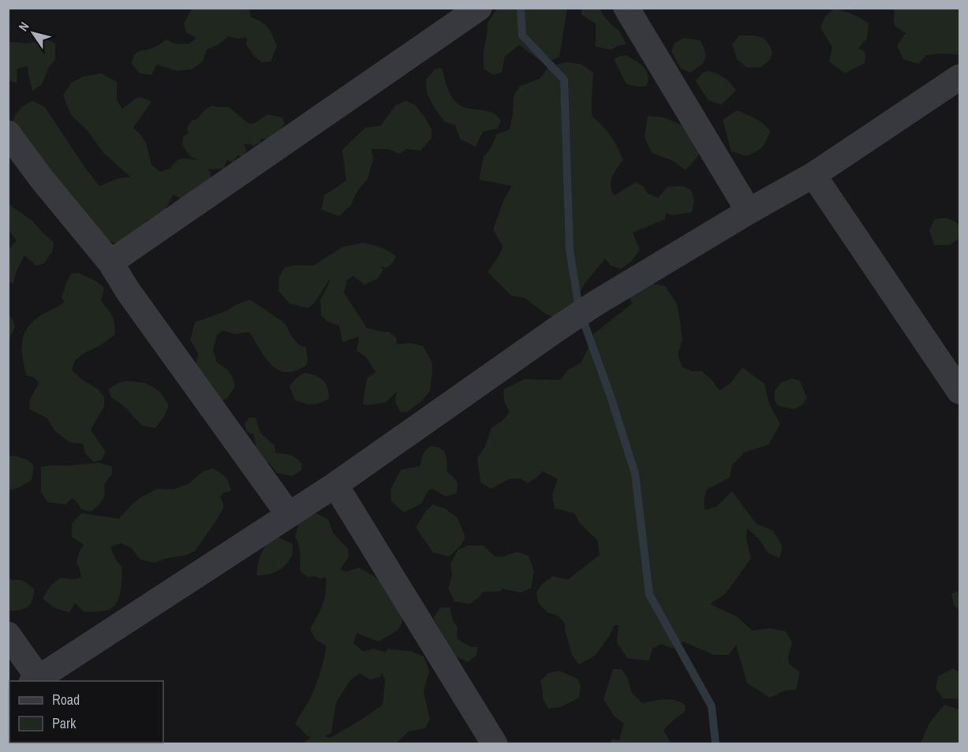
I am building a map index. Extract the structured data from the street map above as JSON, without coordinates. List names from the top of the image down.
{
  "legend": ["Road", "Park"],
  "north": "top left"
}
